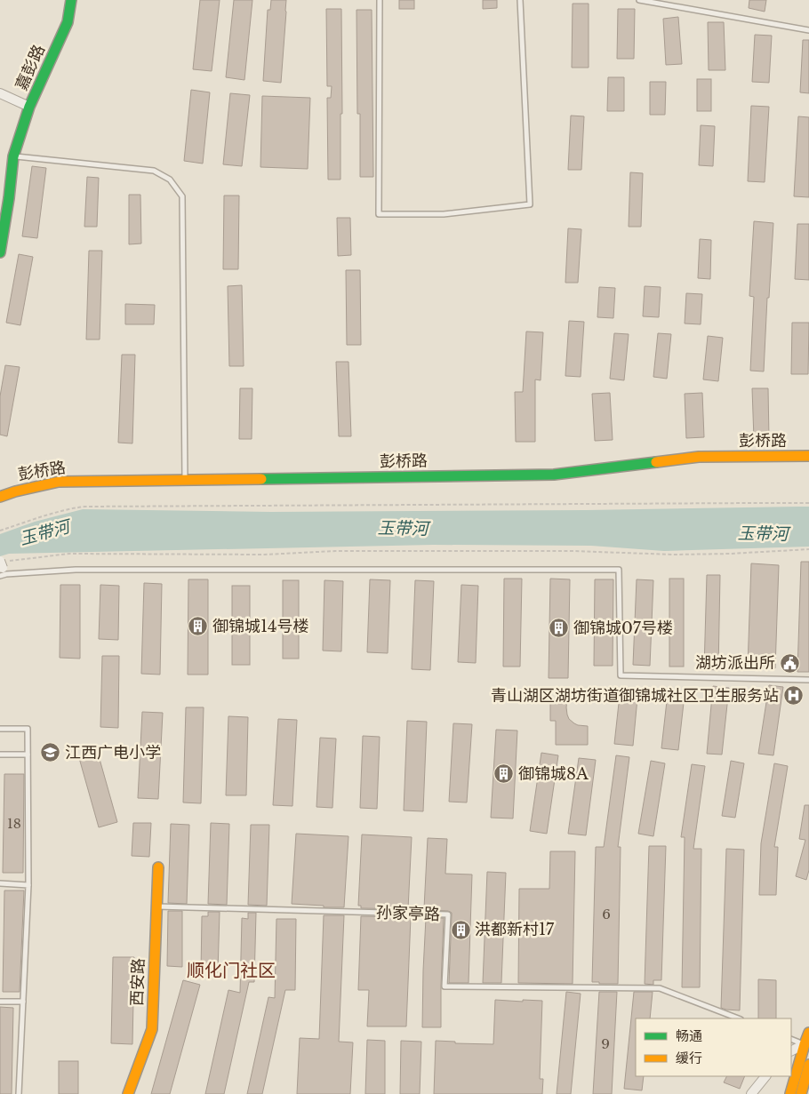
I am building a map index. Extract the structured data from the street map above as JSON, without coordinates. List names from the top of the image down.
{
  "streets": {
    "street": ["嘉彭路", "彭桥路", "西安路"],
    "lane": ["孙家亭路"]
  },
  "crossings": [
    ["孙家亭路", "西安路"]
  ],
  "districts": ["顺化门社区"],
  "water": ["玉带河"],
  "places": {
    "building": [
      "御锦城14号楼",
      "御锦城07号楼",
      "御锦城8A",
      "洪都新村17"
    ],
    "public building": ["湖坊派出所"],
    "hospital": ["青山湖区湖坊街道御锦城社区卫生服务站"],
    "school or university": ["江西广电小学"]
  },
  "house_numbers": ["18", "6", "9"],
  "legend": ["畅通", "缓行"]
}
